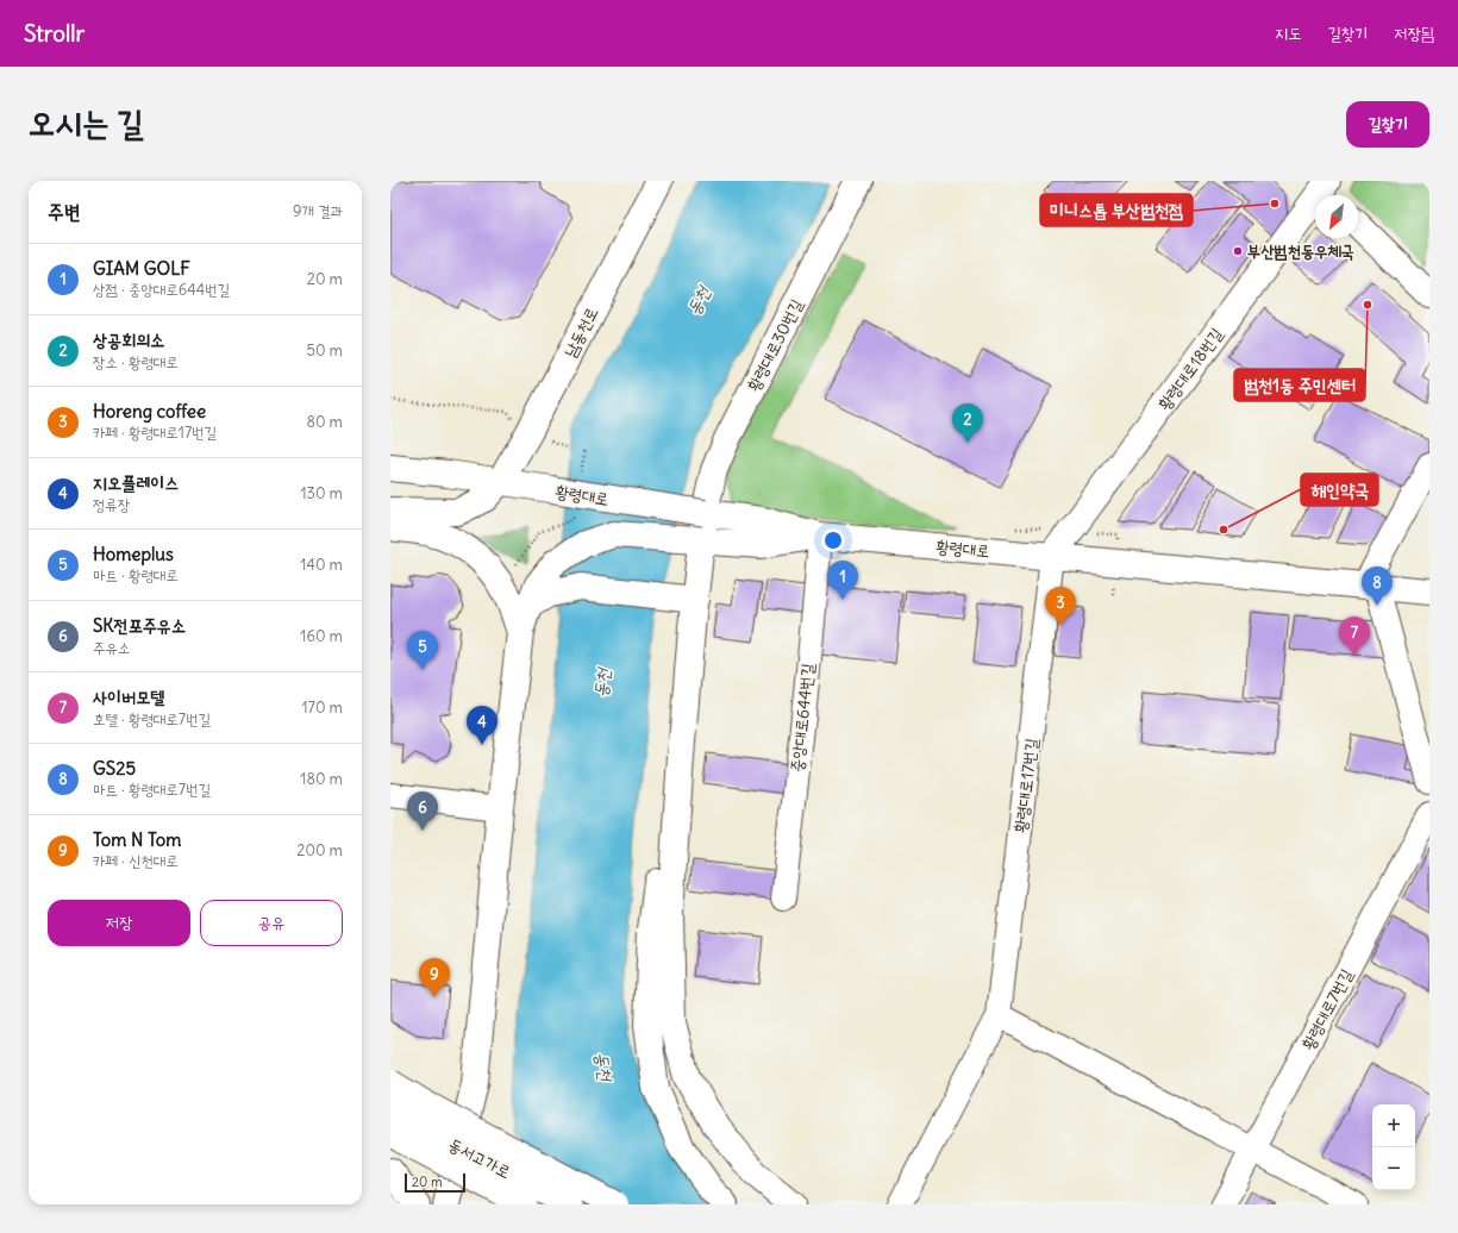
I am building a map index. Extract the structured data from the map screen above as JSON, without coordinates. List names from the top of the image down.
{
  "streets": {
    "main road": [
      "남동천로",
      "황령대로30번길",
      "황령대로18번길",
      "황령대로",
      "동서고가로"
    ],
    "street": ["중앙대로644번길", "황령대로17번길", "황령대로7번길"]
  },
  "crossings": [
    ["남동천로", "황령대로"],
    ["황령대로30번길", "황령대로"],
    ["황령대로18번길", "황령대로"],
    ["황령대로18번길", "황령대로17번길"],
    ["황령대로", "중앙대로644번길"],
    ["황령대로", "황령대로17번길"]
  ],
  "water": ["동천"],
  "places": [
    "미니스톱 부산범천점",
    "부산범천동우체국",
    "범천1동 주민센터",
    "해인약국"
  ],
  "scale_bar": "20 m",
  "north": "bottom left",
  "page": {
    "header": "Strollr",
    "nav": ["지도", "길찾기", "저장됨"],
    "title": "오시는 길",
    "buttons": [
      "길찾기",
      ["저장", "공유"]
    ],
    "heading": ["주변", "9개 결과"],
    "list": [
      {
        "mark": "1",
        "name": "GIAM GOLF",
        "note": "상점 · 중앙대로644번길",
        "value": "20 m"
      },
      {
        "mark": "2",
        "name": "상공회의소",
        "note": "장소 · 황령대로",
        "value": "50 m"
      },
      {
        "mark": "3",
        "name": "Horeng coffee",
        "note": "카페 · 황령대로17번길",
        "value": "80 m"
      },
      {
        "mark": "4",
        "name": "지오플레이스",
        "note": "정류장",
        "value": "130 m"
      },
      {
        "mark": "5",
        "name": "Homeplus",
        "note": "마트 · 황령대로",
        "value": "140 m"
      },
      {
        "mark": "6",
        "name": "SK전포주유소",
        "note": "주유소",
        "value": "160 m"
      },
      {
        "mark": "7",
        "name": "사이버모텔",
        "note": "호텔 · 황령대로7번길",
        "value": "170 m"
      },
      {
        "mark": "8",
        "name": "GS25",
        "note": "마트 · 황령대로7번길",
        "value": "180 m"
      },
      {
        "mark": "9",
        "name": "Tom N Tom",
        "note": "카페 · 신천대로",
        "value": "200 m"
      }
    ],
    "pins": [
      "2",
      "1",
      "8",
      "3",
      "7",
      "5",
      "4",
      "6",
      "9"
    ],
    "map_buttons": ["+", "−"],
    "scale": "20 m"
  }
}
